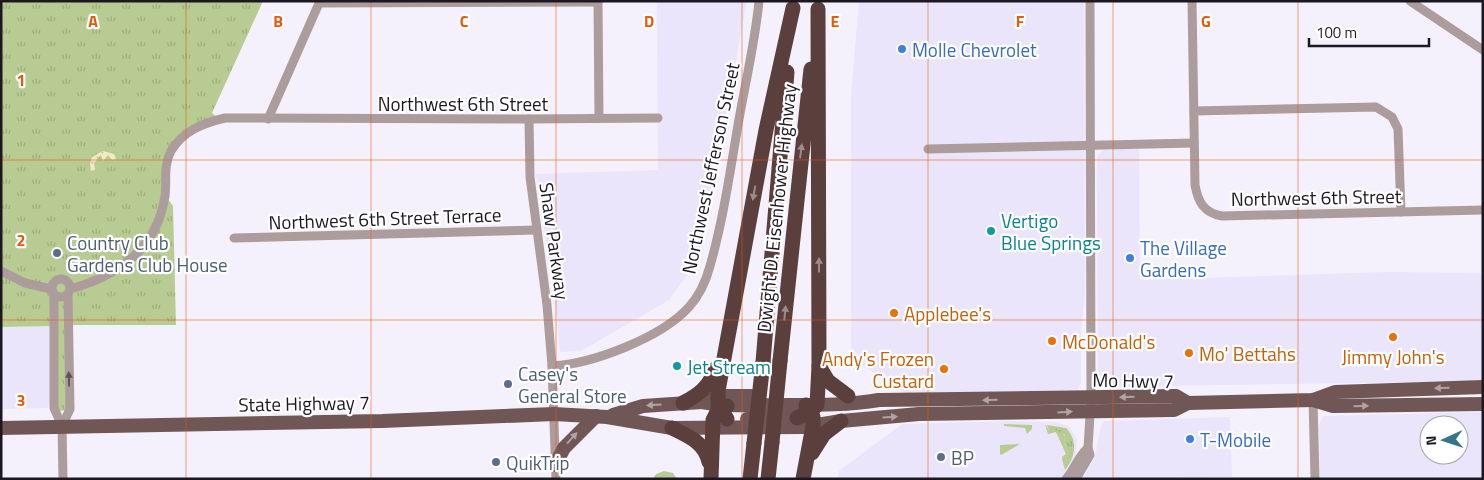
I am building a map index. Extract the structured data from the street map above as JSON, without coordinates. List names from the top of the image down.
{
  "streets": {
    "highway": ["Dwight D. Eisenhower Highway"],
    "main road": ["Mo Hwy 7", "State Highway 7"],
    "street": [
      "Northwest 6th Street",
      "Northwest Jefferson Street",
      "Northwest 6th Street Terrace",
      "Shaw Parkway"
    ]
  },
  "crossings": [
    ["Northwest 6th Street", "Shaw Parkway"],
    ["Northwest Jefferson Street", "Shaw Parkway"],
    ["Northwest 6th Street Terrace", "Shaw Parkway"],
    ["Shaw Parkway", "State Highway 7"]
  ],
  "places": [
    "Molle Chevrolet",
    "Vertigo Blue Springs",
    "Country Club Gardens Club House",
    "The Village Gardens",
    "Applebee's",
    "Jimmy John's",
    "McDonald's",
    "Mo' Bettahs",
    "Jet Stream",
    "Andy's Frozen Custard",
    "Casey's General Store",
    "T-Mobile",
    "BP",
    "QuikTrip"
  ],
  "scale_bar": "100 m",
  "north": "left",
  "grid": {
    "columns": [
      "A",
      "B",
      "C",
      "D",
      "E",
      "F",
      "G"
    ],
    "rows": ["1", "2", "3"]
  }
}
